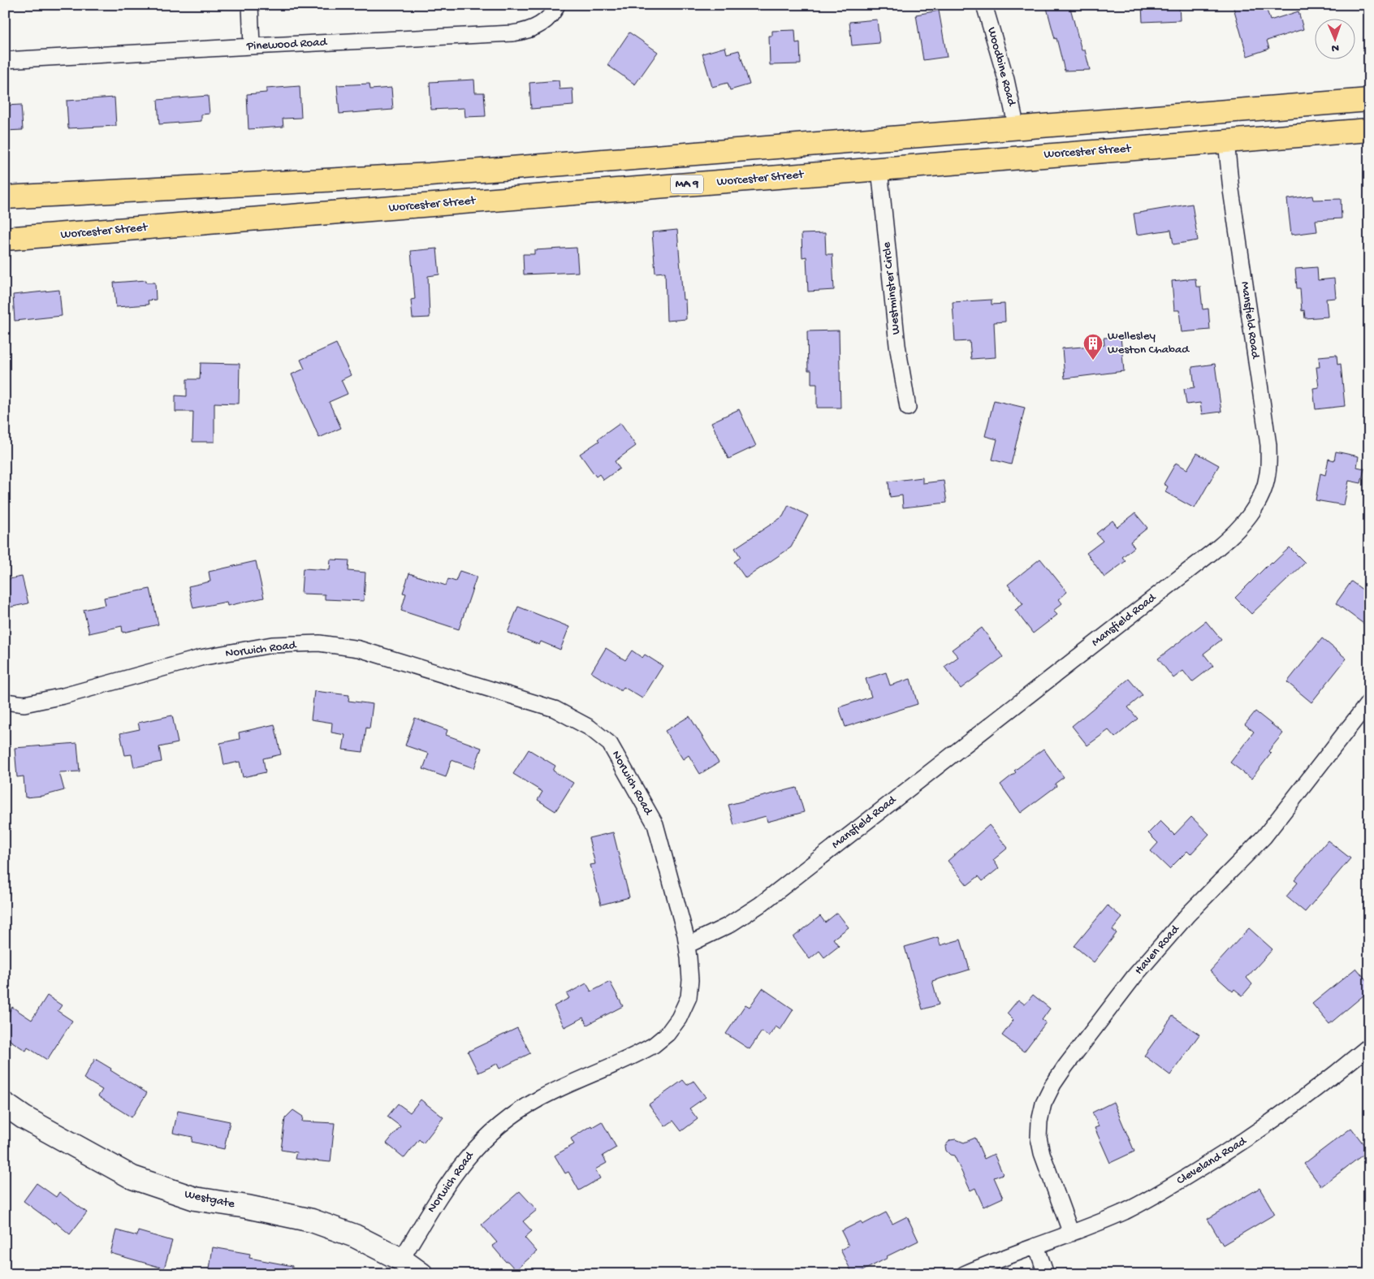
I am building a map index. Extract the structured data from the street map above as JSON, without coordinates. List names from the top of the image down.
{
  "streets": {
    "highway": ["Worcester Street", "MA 9"],
    "street": [
      "Pinewood Road",
      "Woodbine Road",
      "Westminster Circle",
      "Mansfield Road",
      "Norwich Road",
      "Haven Road",
      "Cleveland Road",
      "Westgate"
    ]
  },
  "crossings": [
    ["Worcester Street", "Westminster Circle"],
    ["Worcester Street", "Mansfield Road"],
    ["Mansfield Road", "Norwich Road"],
    ["Norwich Road", "Westgate"],
    ["Haven Road", "Cleveland Road"]
  ],
  "places": {
    "building": ["Wellesley Weston Chabad"]
  },
  "north": "bottom"
}
